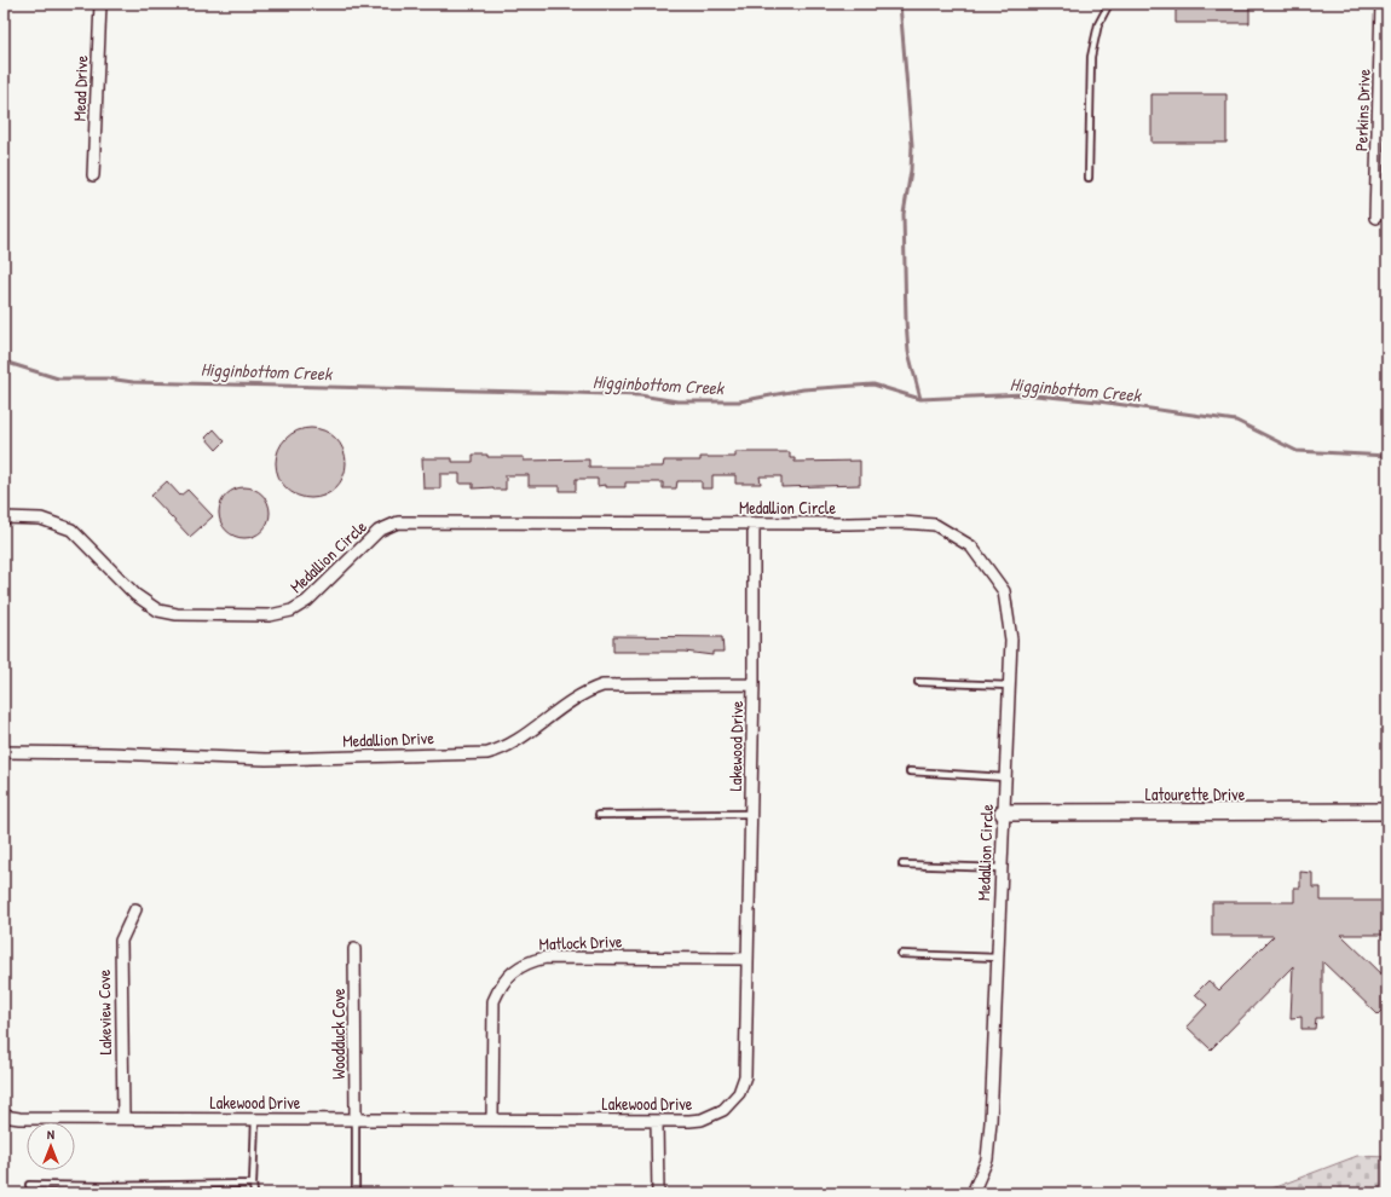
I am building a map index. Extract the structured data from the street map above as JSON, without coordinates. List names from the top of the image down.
{
  "streets": {
    "street": [
      "Mead Drive",
      "Perkins Drive",
      "Medallion Circle",
      "Medallion Drive",
      "Lakewood Drive",
      "Latourette Drive",
      "Matlock Drive",
      "Lakeview Cove",
      "Woodduck Cove"
    ]
  },
  "crossings": [
    ["Medallion Circle", "Lakewood Drive"],
    ["Medallion Circle", "Latourette Drive"],
    ["Medallion Drive", "Lakewood Drive"],
    ["Lakewood Drive", "Matlock Drive"],
    ["Lakewood Drive", "Lakeview Cove"],
    ["Lakewood Drive", "Woodduck Cove"]
  ],
  "water": ["Higginbottom Creek"],
  "north": "top"
}
